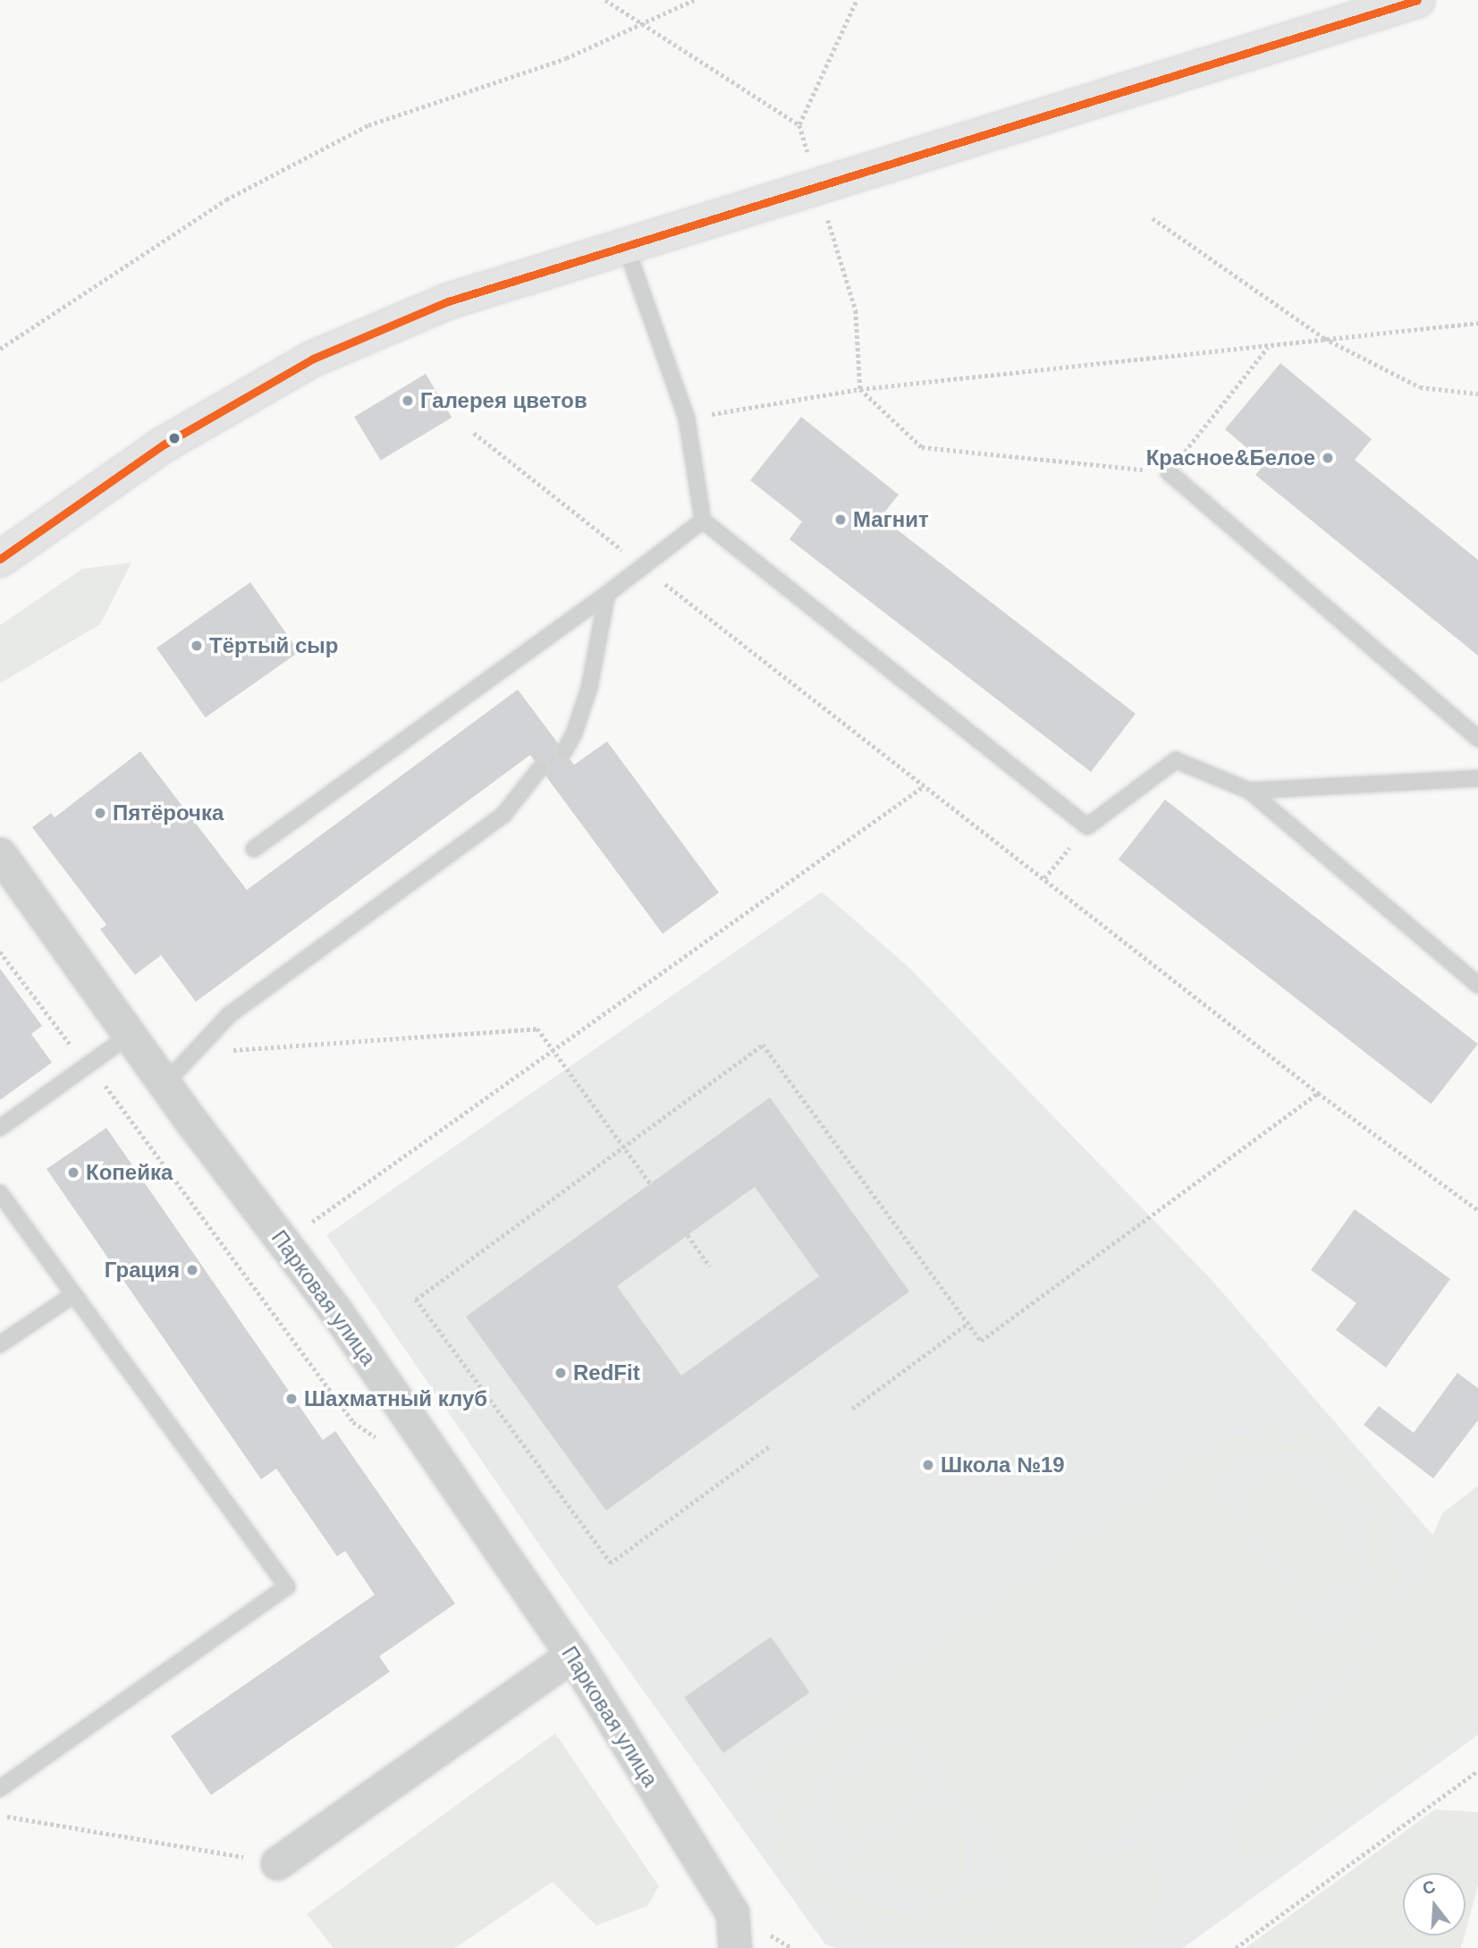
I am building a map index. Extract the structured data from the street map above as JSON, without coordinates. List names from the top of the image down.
{
  "streets": {
    "street": ["Парковая улица"]
  },
  "places": [
    "Галерея цветов",
    "Красное&Белое",
    "Магнит",
    "Тёртый сыр",
    "Пятёрочка",
    "Копейка",
    "Грация",
    "RedFit",
    "Шахматный клуб",
    "Школа №19"
  ],
  "north": "top"
}
